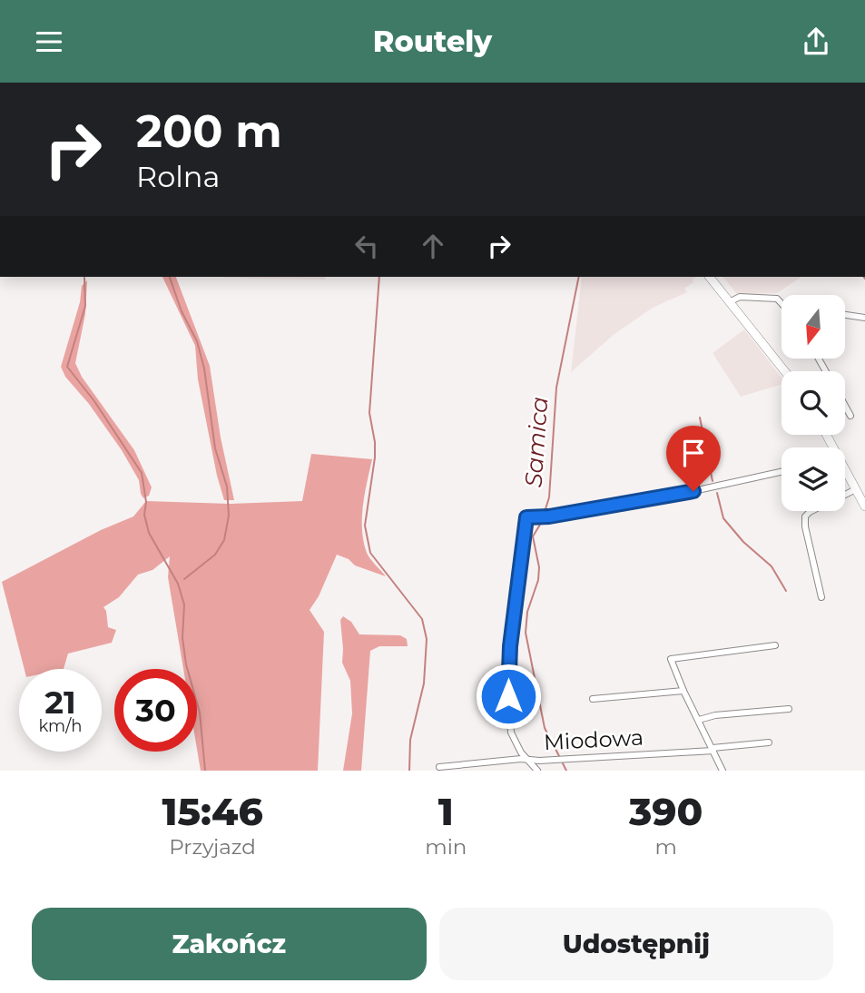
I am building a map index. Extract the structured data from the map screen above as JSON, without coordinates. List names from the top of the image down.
{
  "streets": {
    "street": ["Miodowa"]
  },
  "water": ["Samica"],
  "north": "bottom",
  "page": {
    "header": "Routely",
    "turn": ["200 m", "Rolna"],
    "speed": "21 km/h",
    "limit": "30",
    "eta": [
      "15:46",
      "Przyjazd",
      "1",
      "min",
      "390",
      "m"
    ],
    "buttons": ["Zakończ", "Udostępnij"]
  }
}
